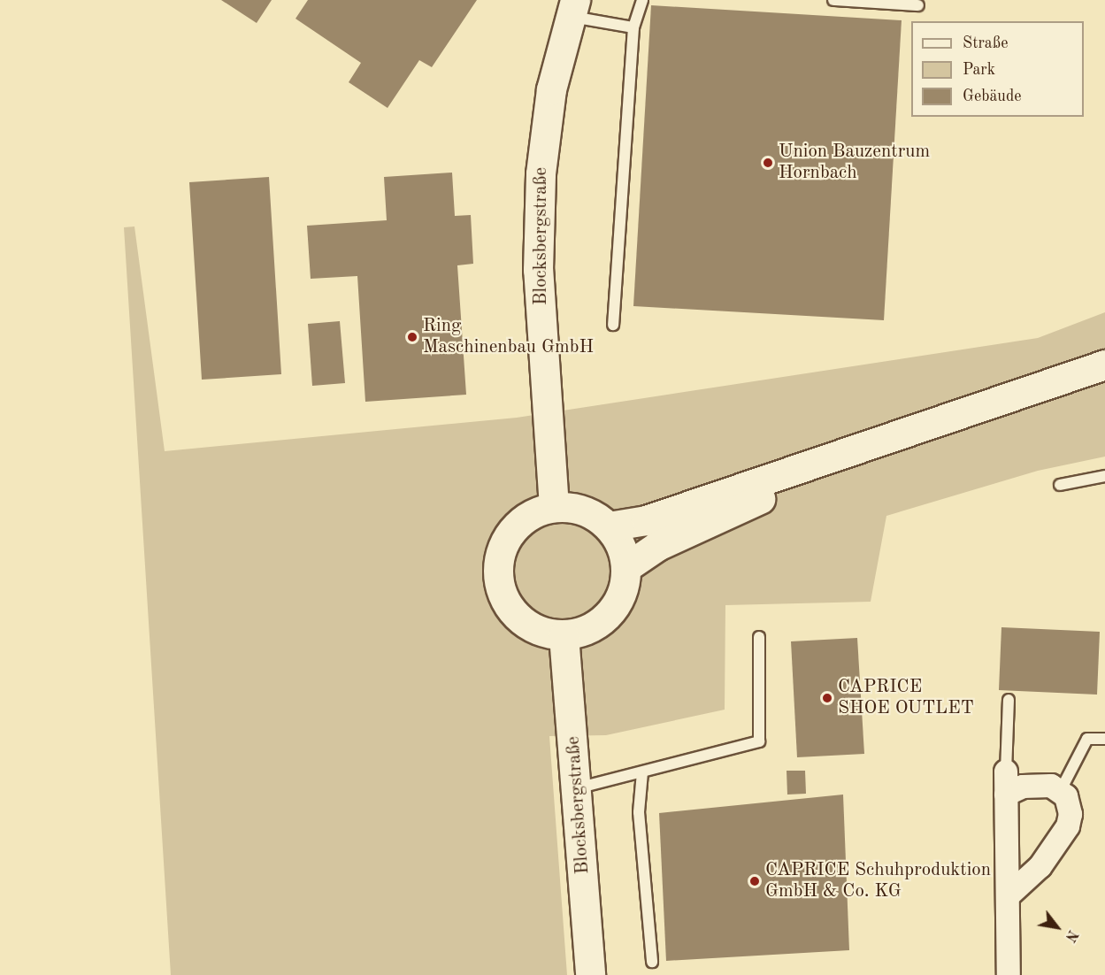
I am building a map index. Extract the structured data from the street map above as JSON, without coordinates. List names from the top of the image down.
{
  "streets": {
    "main road": ["Blocksbergstraße"]
  },
  "places": [
    "Union Bauzentrum Hornbach",
    "Ring Maschinenbau GmbH",
    "CAPRICE SHOE OUTLET",
    "CAPRICE Schuhproduktion GmbH & Co. KG"
  ],
  "legend": ["Straße", "Park", "Gebäude"],
  "north": "bottom right"
}
